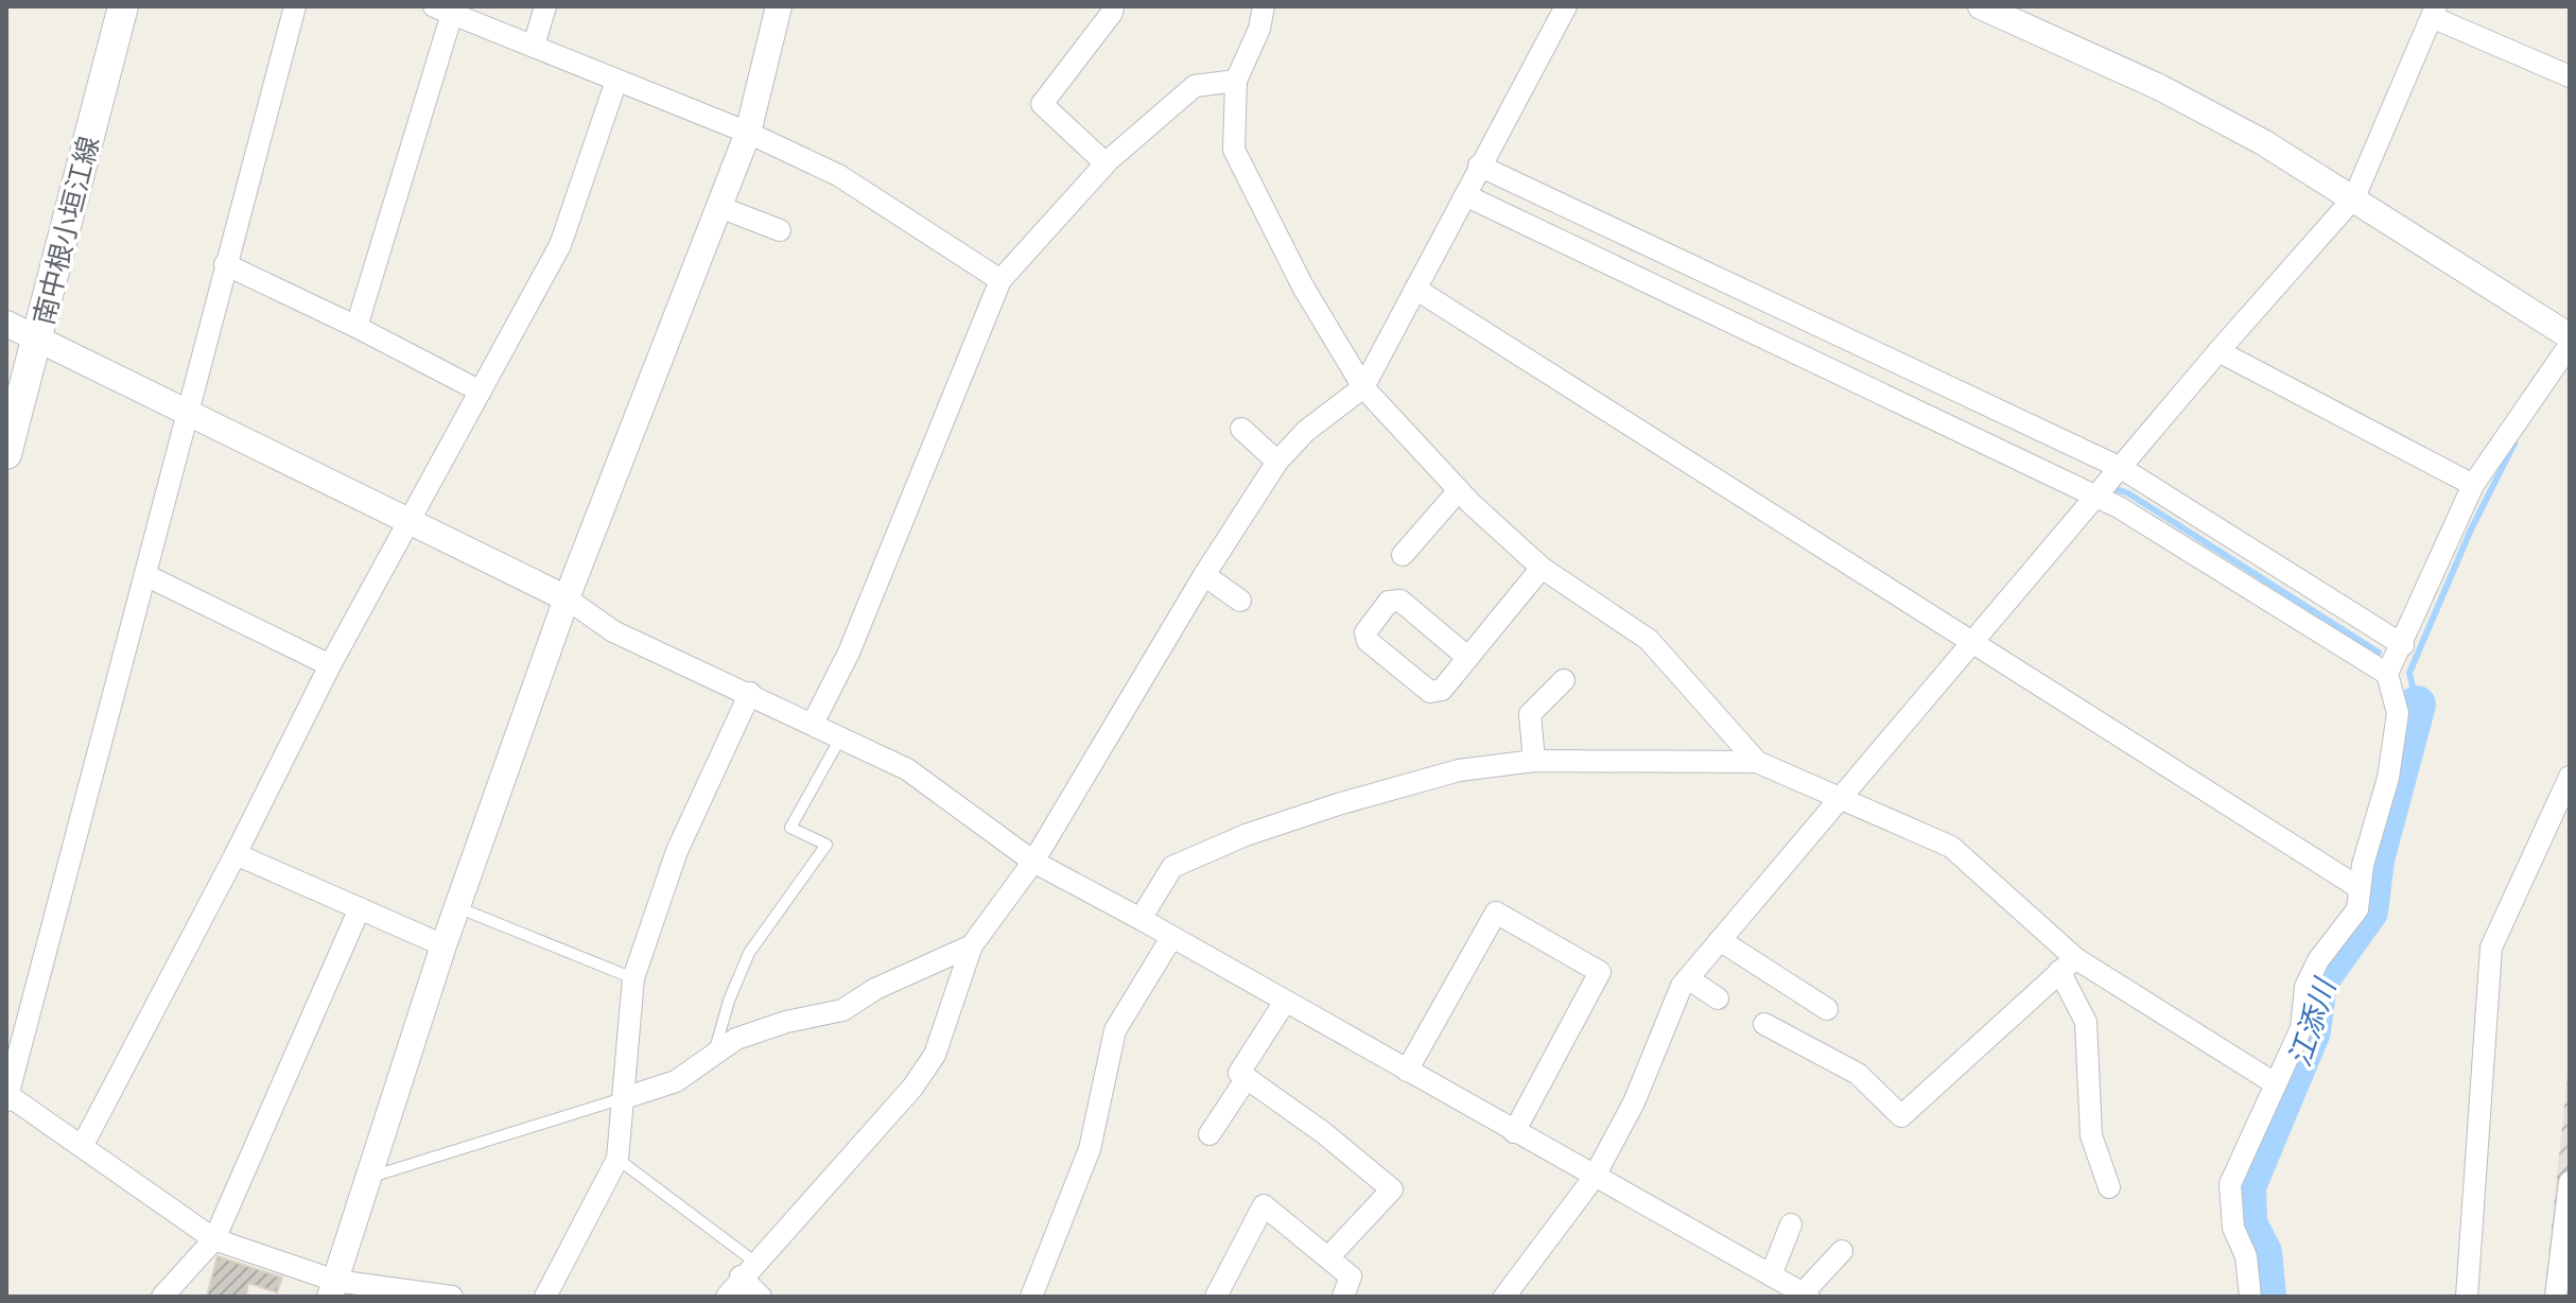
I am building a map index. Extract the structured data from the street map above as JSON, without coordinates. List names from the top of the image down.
{
  "streets": {
    "main road": ["南中根小垣江線"]
  },
  "water": ["江添川"]
}
